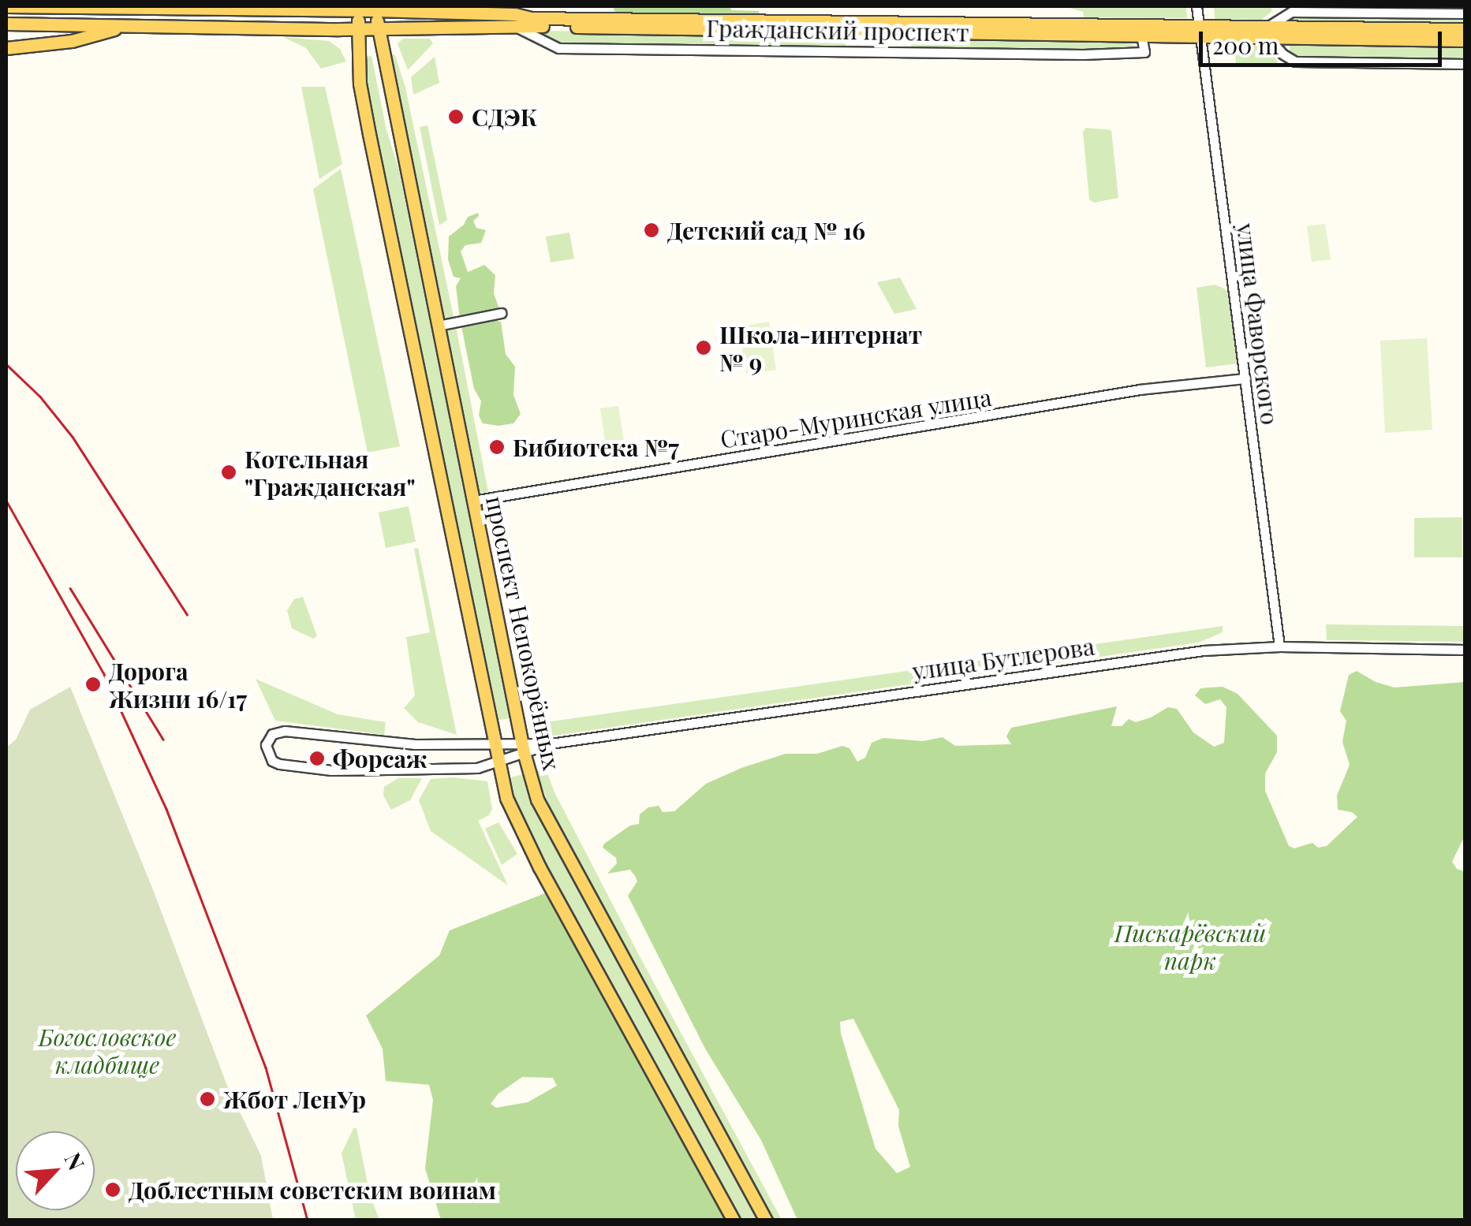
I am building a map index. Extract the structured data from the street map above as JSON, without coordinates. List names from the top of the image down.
{
  "streets": {
    "main road": ["Гражданский проспект", "проспект Непокорённых"],
    "street": ["улица Фаворского", "Старо-Муринская улица", "улица Бутлерова"]
  },
  "crossings": [
    ["Гражданский проспект", "улица Фаворского"],
    ["Гражданский проспект", "проспект Непокорённых"],
    ["улица Фаворского", "Старо-Муринская улица"],
    ["улица Фаворского", "улица Бутлерова"],
    ["Старо-Муринская улица", "проспект Непокорённых"],
    ["проспект Непокорённых", "улица Бутлерова"]
  ],
  "parks": ["Пискарёвский парк", "Богословское кладбище"],
  "places": [
    "СДЭК",
    "Детский сад № 16",
    "Школа-интернат № 9",
    "Бибиотека №7",
    "Котельная \"Гражданская\"",
    "Дорога Жизни 16/17",
    "Форсаж",
    "Жбот ЛенУр",
    "Доблестным советским воинам"
  ],
  "scale_bar": "200 m",
  "north": "top right"
}
